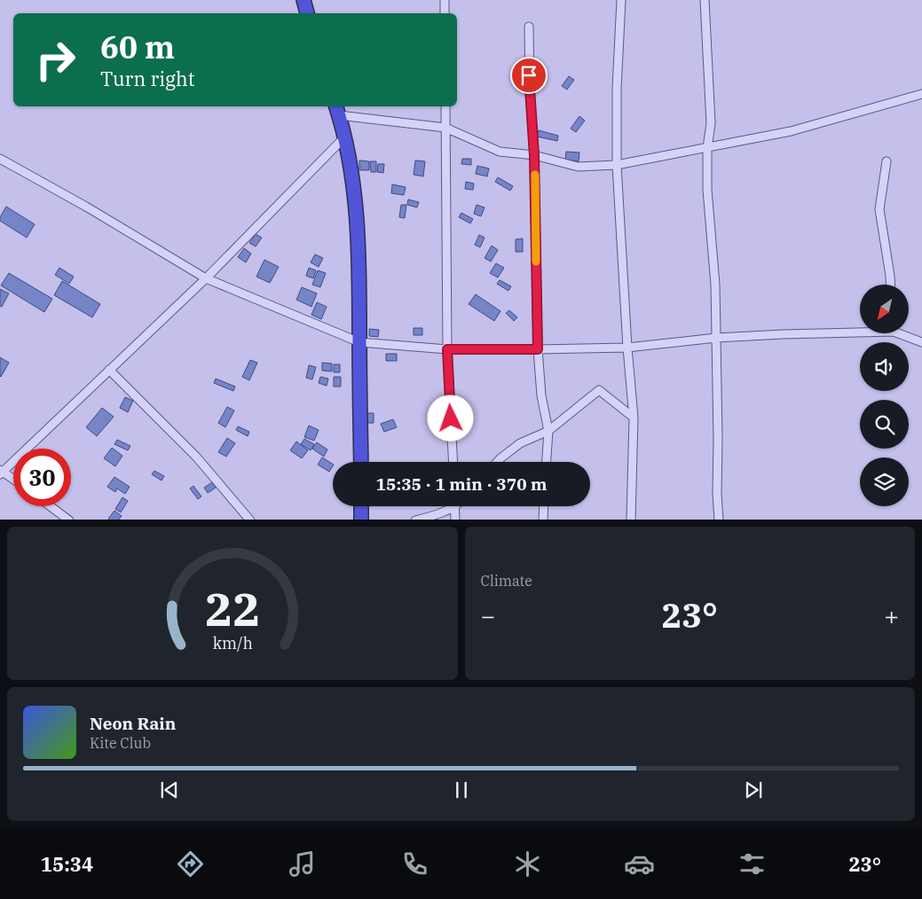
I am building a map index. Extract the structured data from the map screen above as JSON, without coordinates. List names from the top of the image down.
{
  "north": "bottom left",
  "page": {
    "turn": ["60 m", "Turn right"],
    "limit": "30",
    "trip": "15:35 · 1 min · 370 m",
    "tile": "Climate",
    "heat": ["−", "23°", "+"],
    "song": ["Neon Rain", "Kite Club"],
    "tabs": ["15:34", "23°"],
    "gauge": ["22", "km/h"]
  }
}
